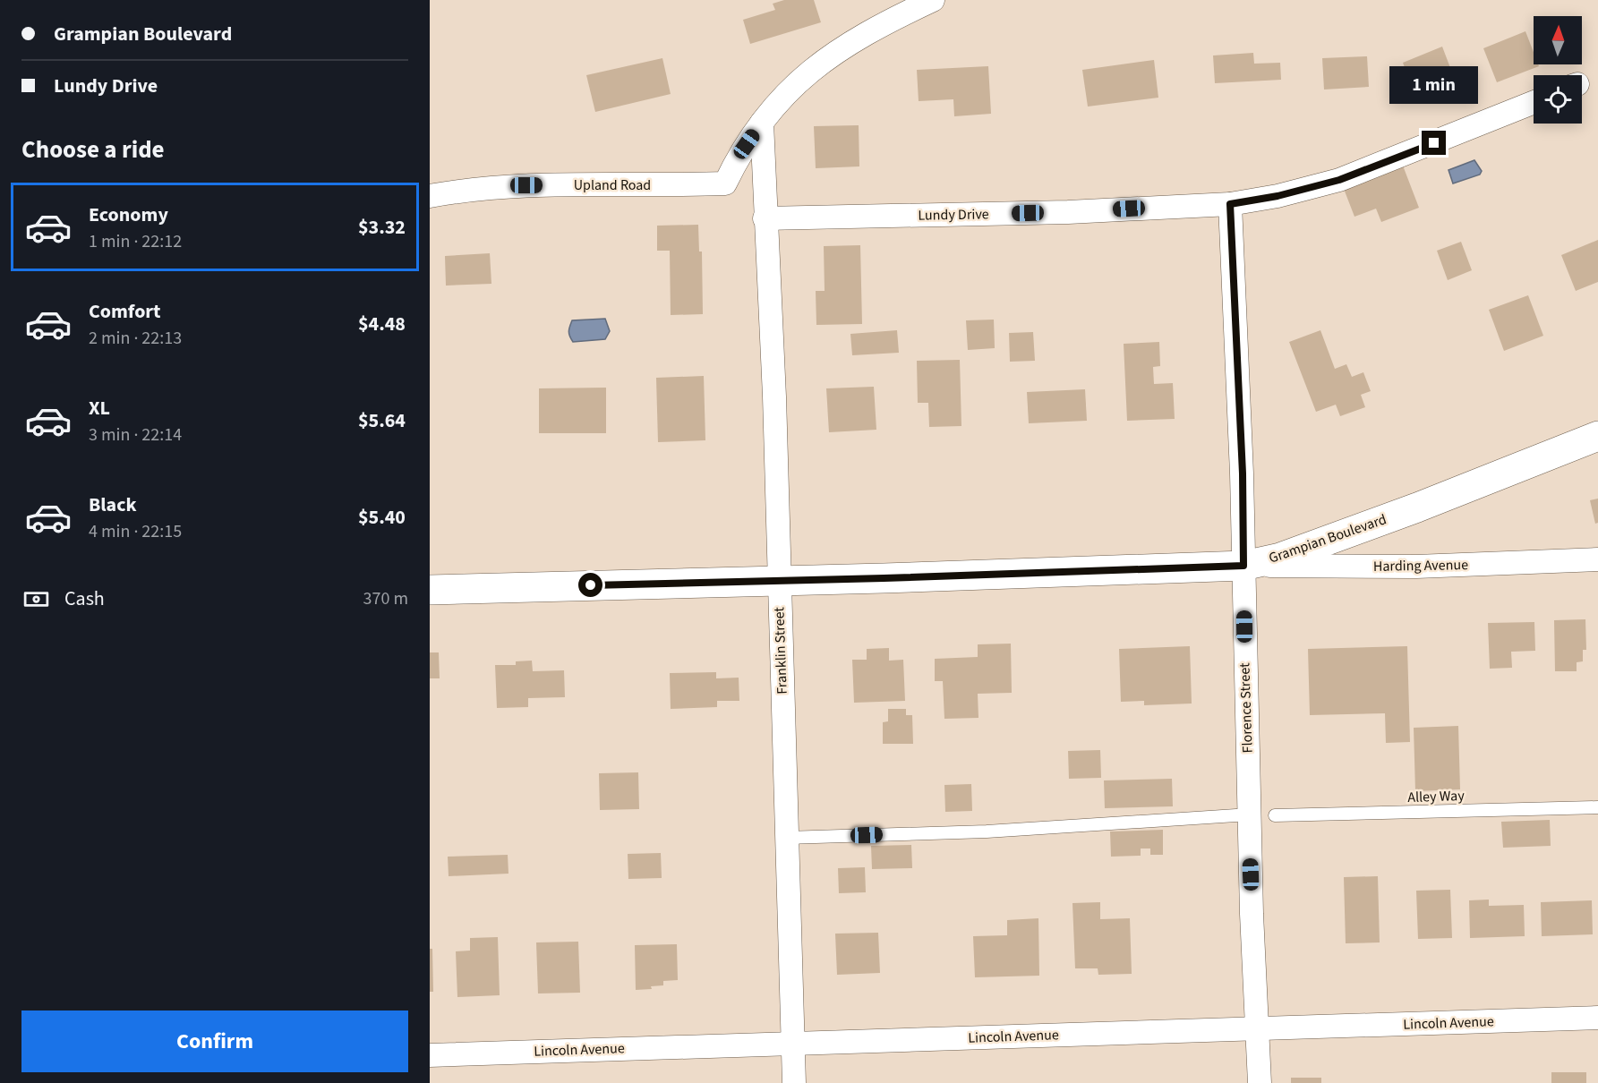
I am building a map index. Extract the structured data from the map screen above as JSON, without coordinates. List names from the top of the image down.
{
  "streets": {
    "street": [
      "Upland Road",
      "Lundy Drive",
      "Grampian Boulevard",
      "Harding Avenue",
      "Franklin Street",
      "Florence Street",
      "Lincoln Avenue"
    ],
    "lane": ["Alley Way"]
  },
  "crossings": [
    ["Lundy Drive", "Franklin Street"],
    ["Lundy Drive", "Florence Street"],
    ["Grampian Boulevard", "Harding Avenue"],
    ["Grampian Boulevard", "Franklin Street"],
    ["Grampian Boulevard", "Florence Street"],
    ["Harding Avenue", "Florence Street"],
    ["Franklin Street", "Lincoln Avenue"],
    ["Florence Street", "Lincoln Avenue"]
  ],
  "north": "top",
  "page": {
    "banner": ["Grampian Boulevard", "Lundy Drive"],
    "bubble": "1 min",
    "heading": "Choose a ride",
    "list": [
      {
        "name": "Economy",
        "note": "1 min · 22:12",
        "value": "$3.32"
      },
      {
        "name": "Comfort",
        "note": "2 min · 22:13",
        "value": "$4.48"
      },
      {
        "name": "XL",
        "note": "3 min · 22:14",
        "value": "$5.64"
      },
      {
        "name": "Black",
        "note": "4 min · 22:15",
        "value": "$5.40"
      }
    ],
    "pay": ["Cash", "370 m"],
    "buttons": "Confirm"
  }
}
